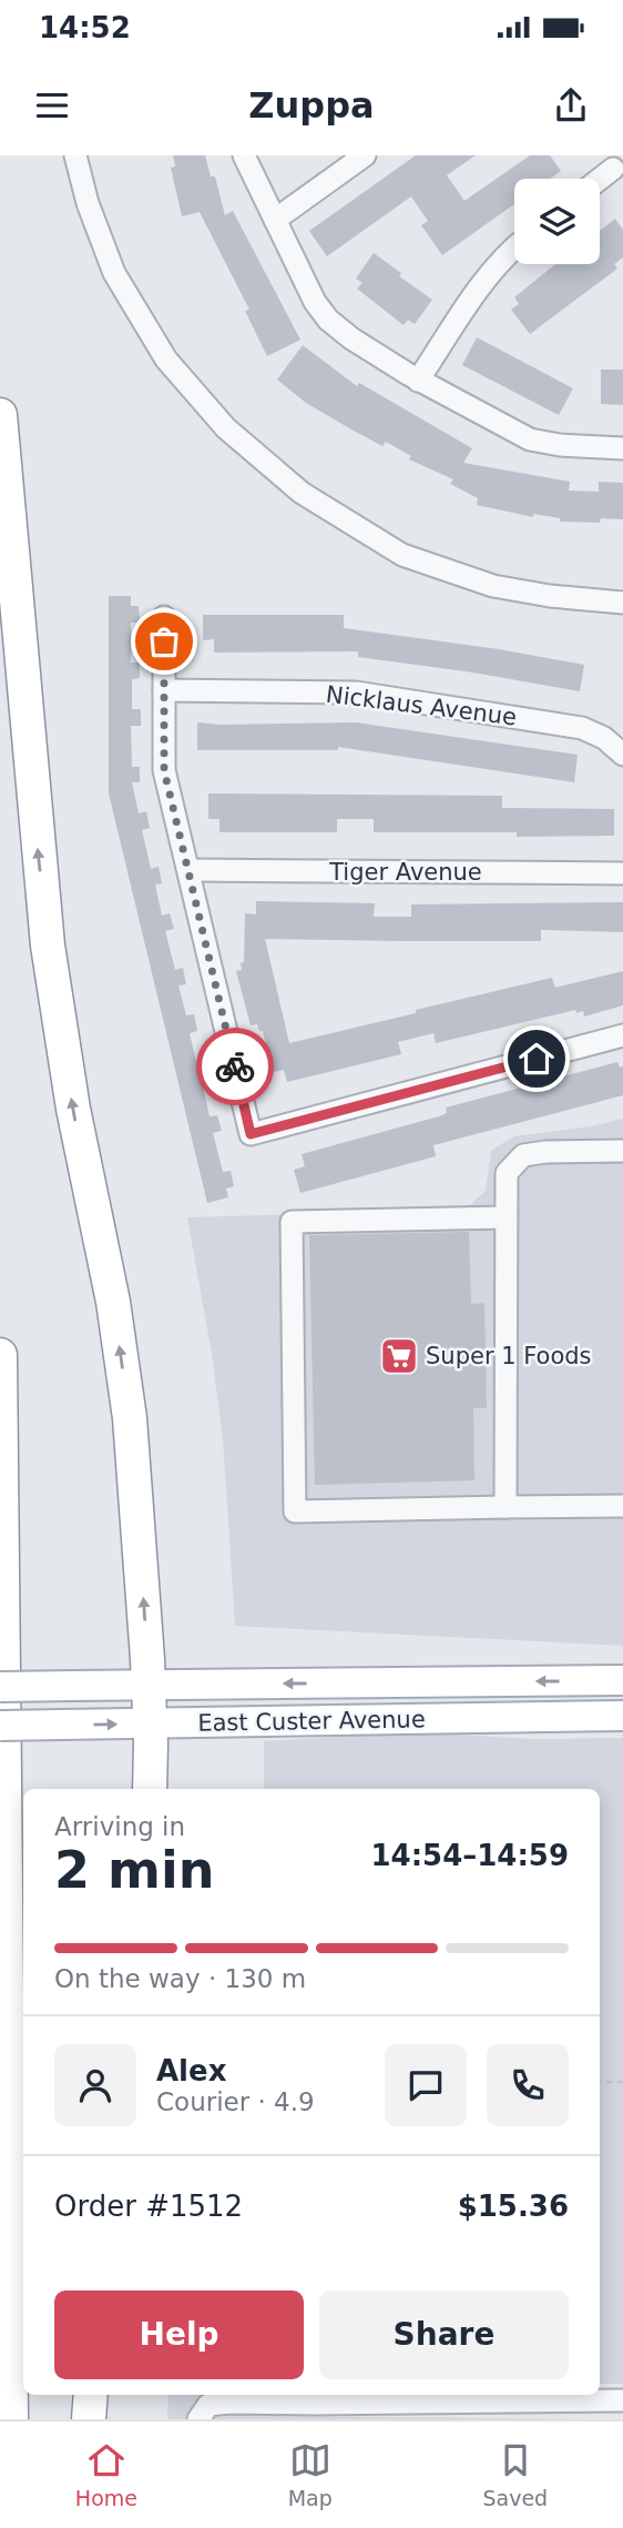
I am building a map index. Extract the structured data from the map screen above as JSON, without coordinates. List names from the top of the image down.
{
  "streets": {
    "main road": ["East Custer Avenue"],
    "street": ["Nicklaus Avenue", "Tiger Avenue"]
  },
  "places": {
    "supermarket": ["Super 1 Foods"]
  },
  "page": {
    "status": "14:52",
    "header": "Zuppa",
    "heading": ["2 min", "Arriving in", "14:54–14:59"],
    "panel": [
      "Alex",
      "Courier · 4.9",
      "Order #1512",
      "$15.36"
    ],
    "bar": "On the way · 130 m",
    "buttons": ["Help", "Share"],
    "tabs": ["Home", "Map", "Saved"]
  }
}
